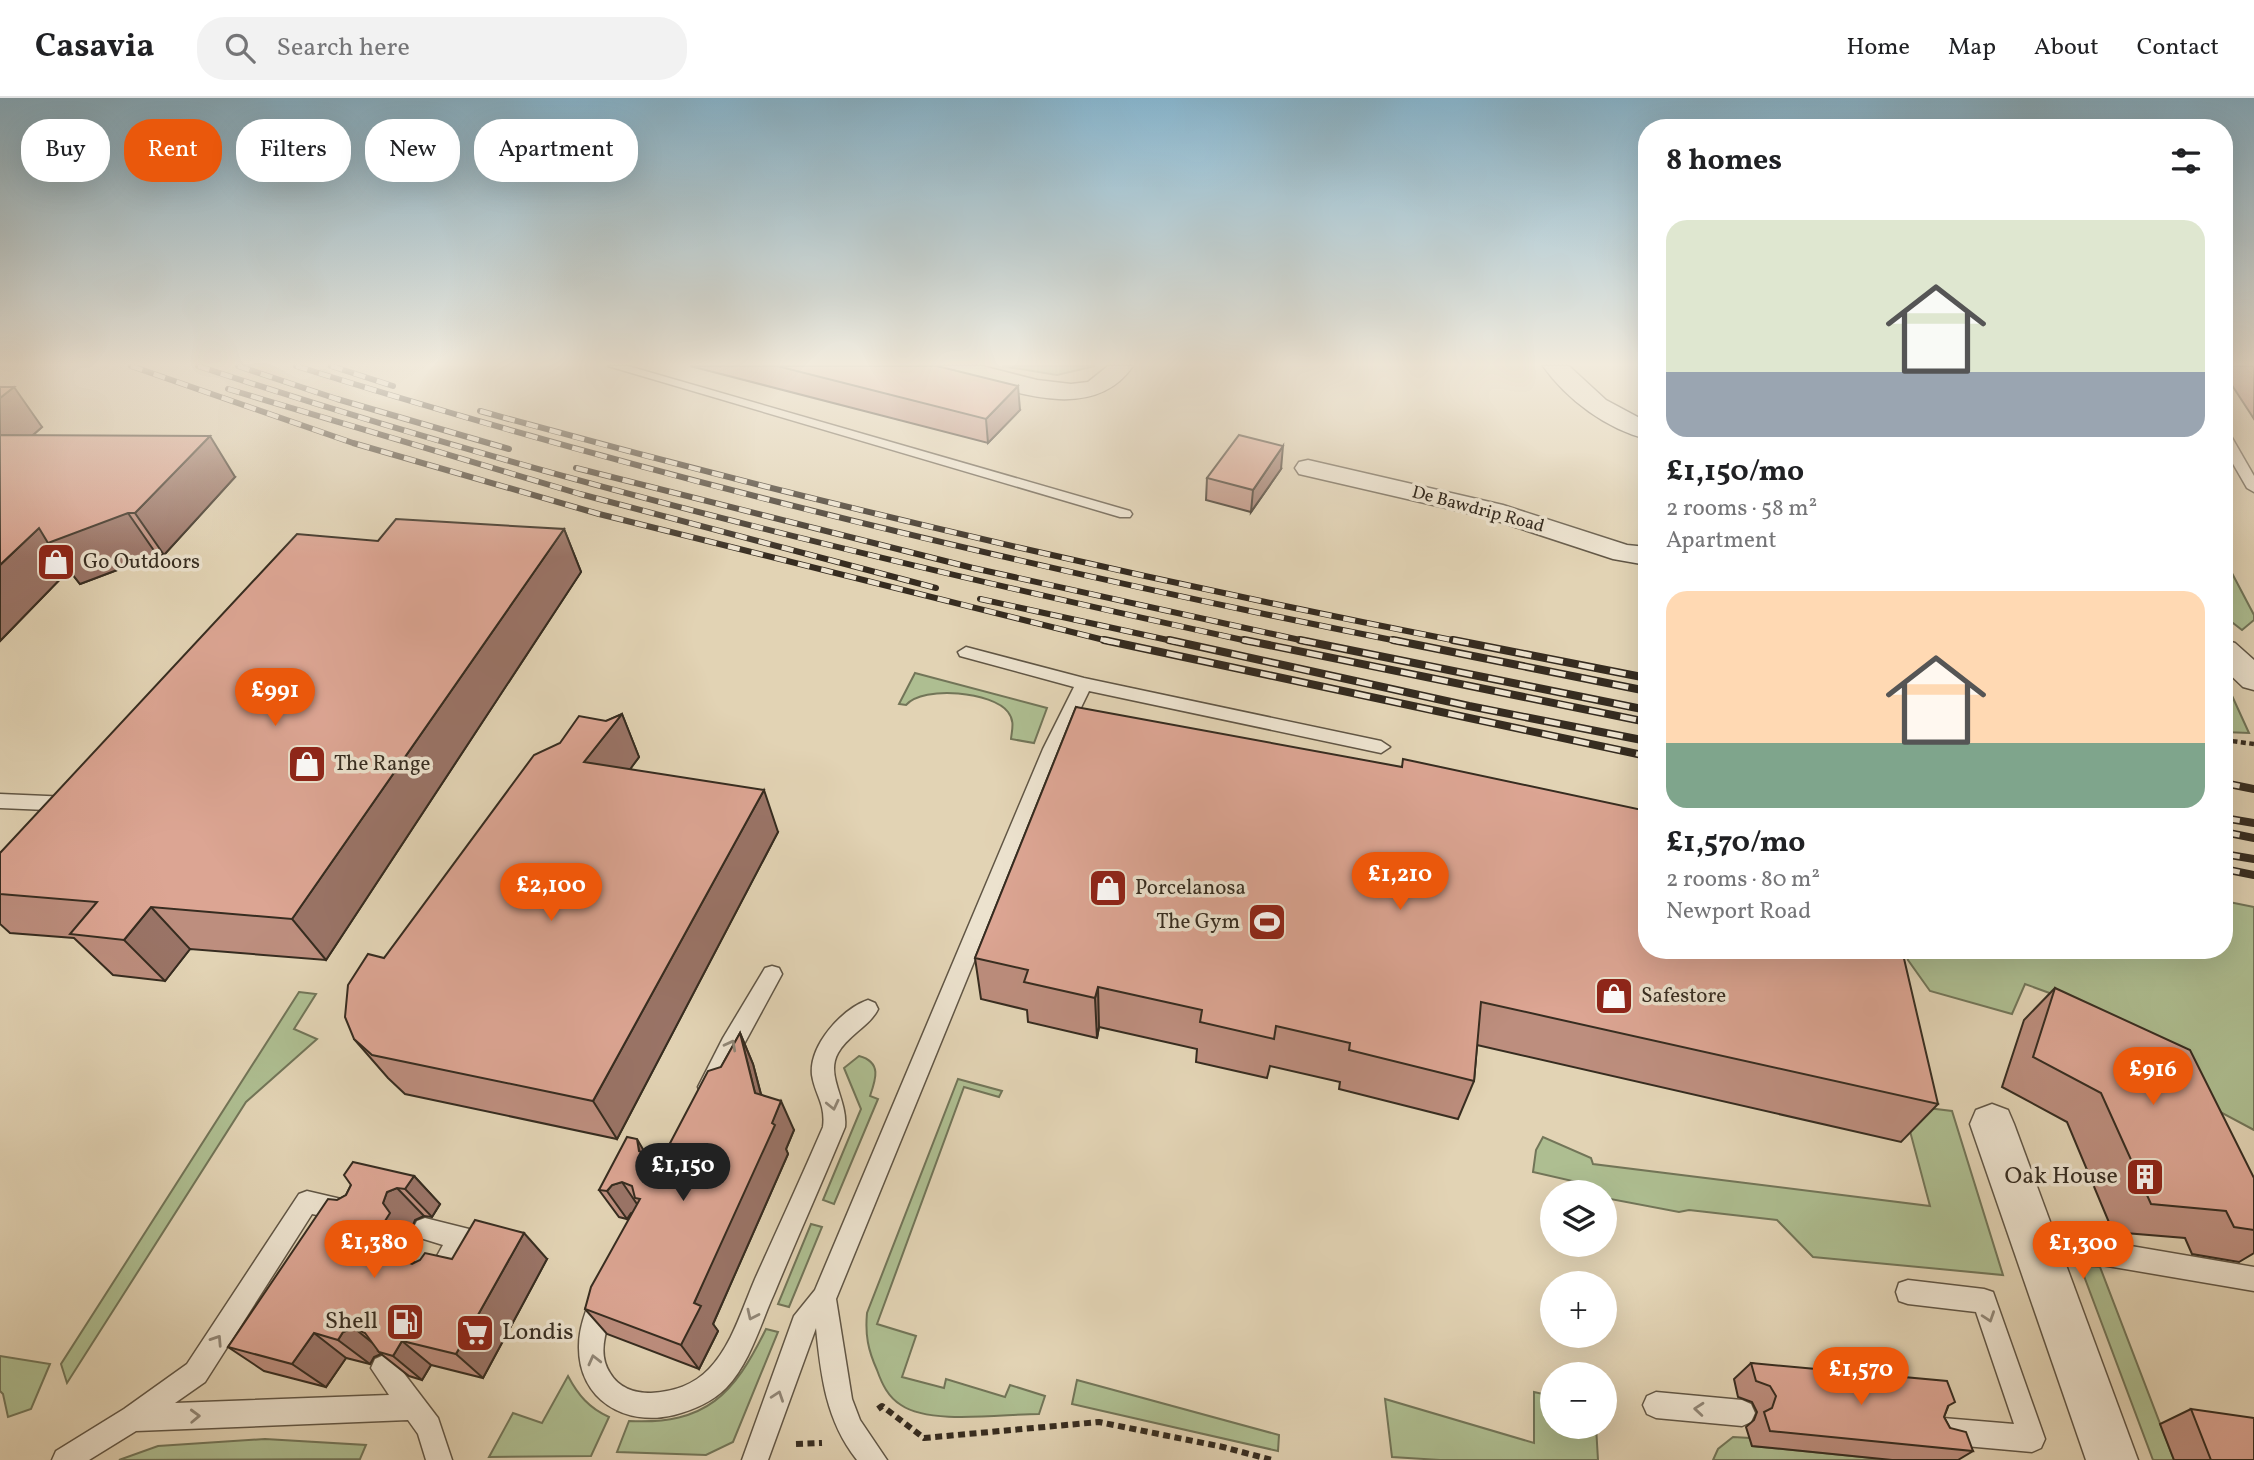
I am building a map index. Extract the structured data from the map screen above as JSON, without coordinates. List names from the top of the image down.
{
  "streets": {
    "street": ["De Bawdrip Road"]
  },
  "places": {
    "shop": [
      "Go Outdoors",
      "The Range",
      "Porcelanosa",
      "Safestore"
    ],
    "sports": ["The Gym"],
    "building": ["Oak House"],
    "fuel station": ["Shell"],
    "supermarket": ["Londis"]
  },
  "page": {
    "header": "Casavia",
    "search": "Search here",
    "nav": [
      "Home",
      "Map",
      "About",
      "Contact"
    ],
    "chip": [
      "Buy",
      "Rent",
      "Filters",
      "New",
      "Apartment"
    ],
    "heading": "8 homes",
    "list": [
      {
        "name": "£1,150/mo",
        "note": "2 rooms · 58 m² · Apartment"
      },
      {
        "name": "£1,570/mo",
        "note": "2 rooms · 80 m² · Newport Road"
      }
    ],
    "price": [
      "£991",
      "£1,210",
      "£2,100",
      "£916",
      "£1,150",
      "£1,380",
      "£1,300",
      "£1,570"
    ],
    "map_buttons": ["+", "−"]
  }
}
